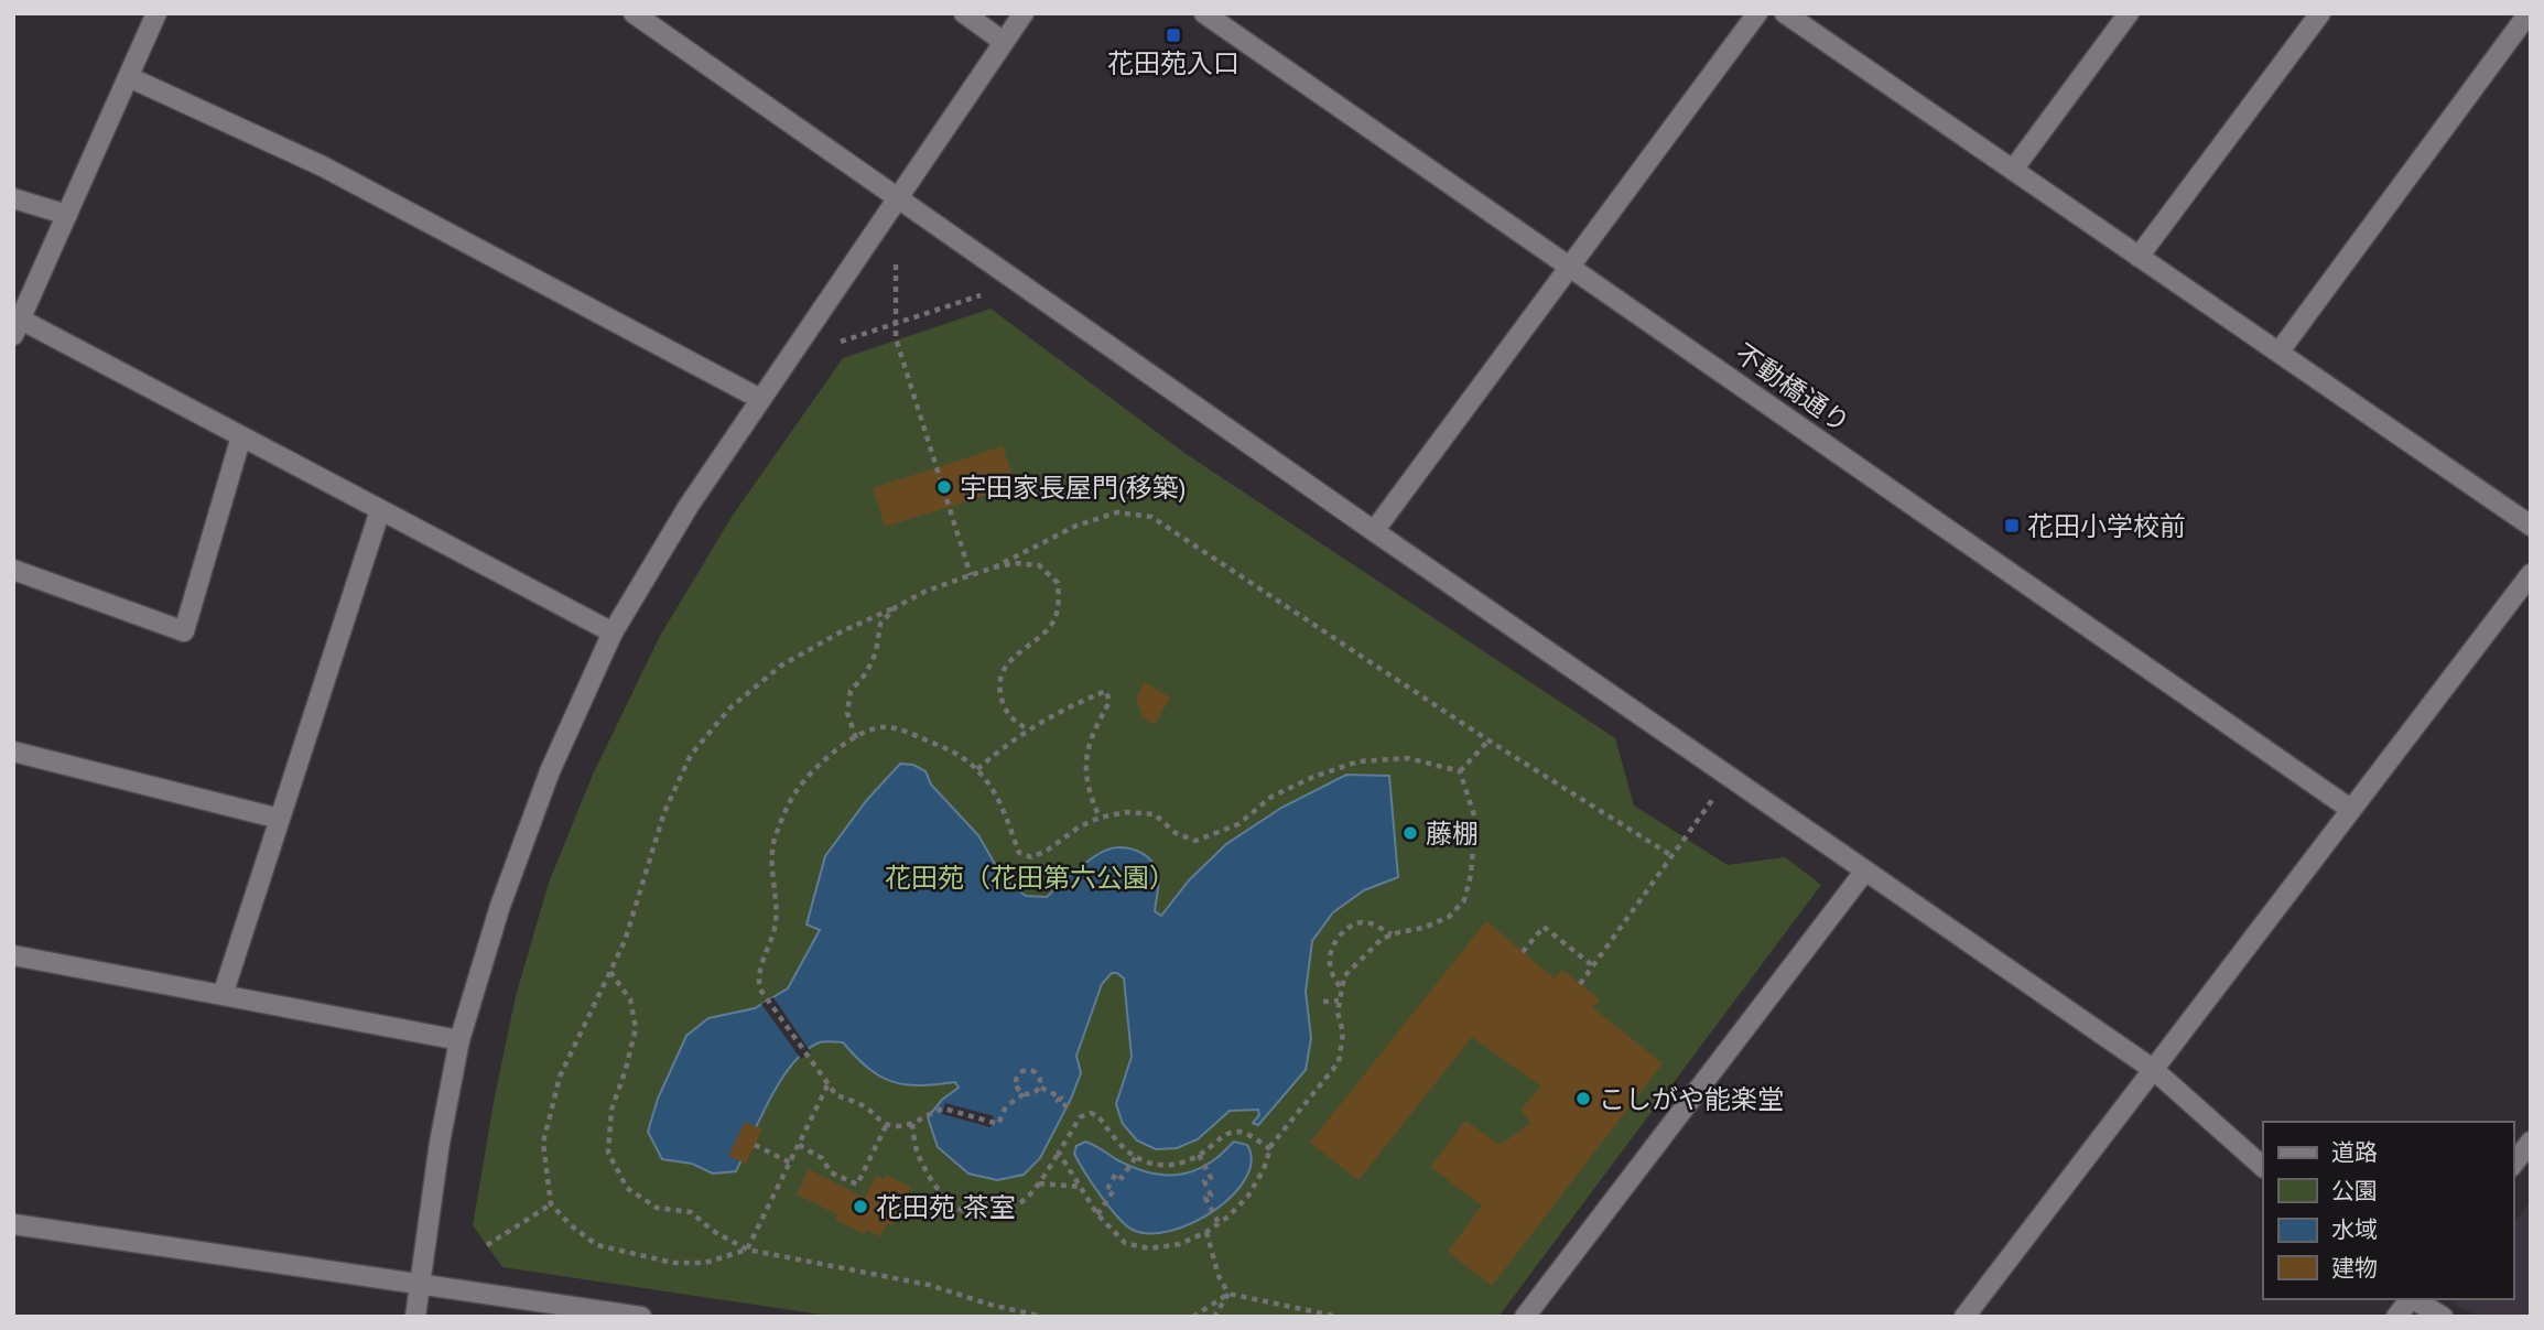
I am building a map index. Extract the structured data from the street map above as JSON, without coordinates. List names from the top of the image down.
{
  "streets": {
    "street": ["不動橋通り"]
  },
  "parks": ["花田苑（花田第六公園）"],
  "places": {
    "transit": ["花田苑入口", "花田小学校前"],
    "other": [
      "宇田家長屋門(移築)",
      "藤棚",
      "こしがや能楽堂",
      "花田苑 茶室"
    ]
  },
  "legend": [
    "道路",
    "公園",
    "水域",
    "建物"
  ]
}
